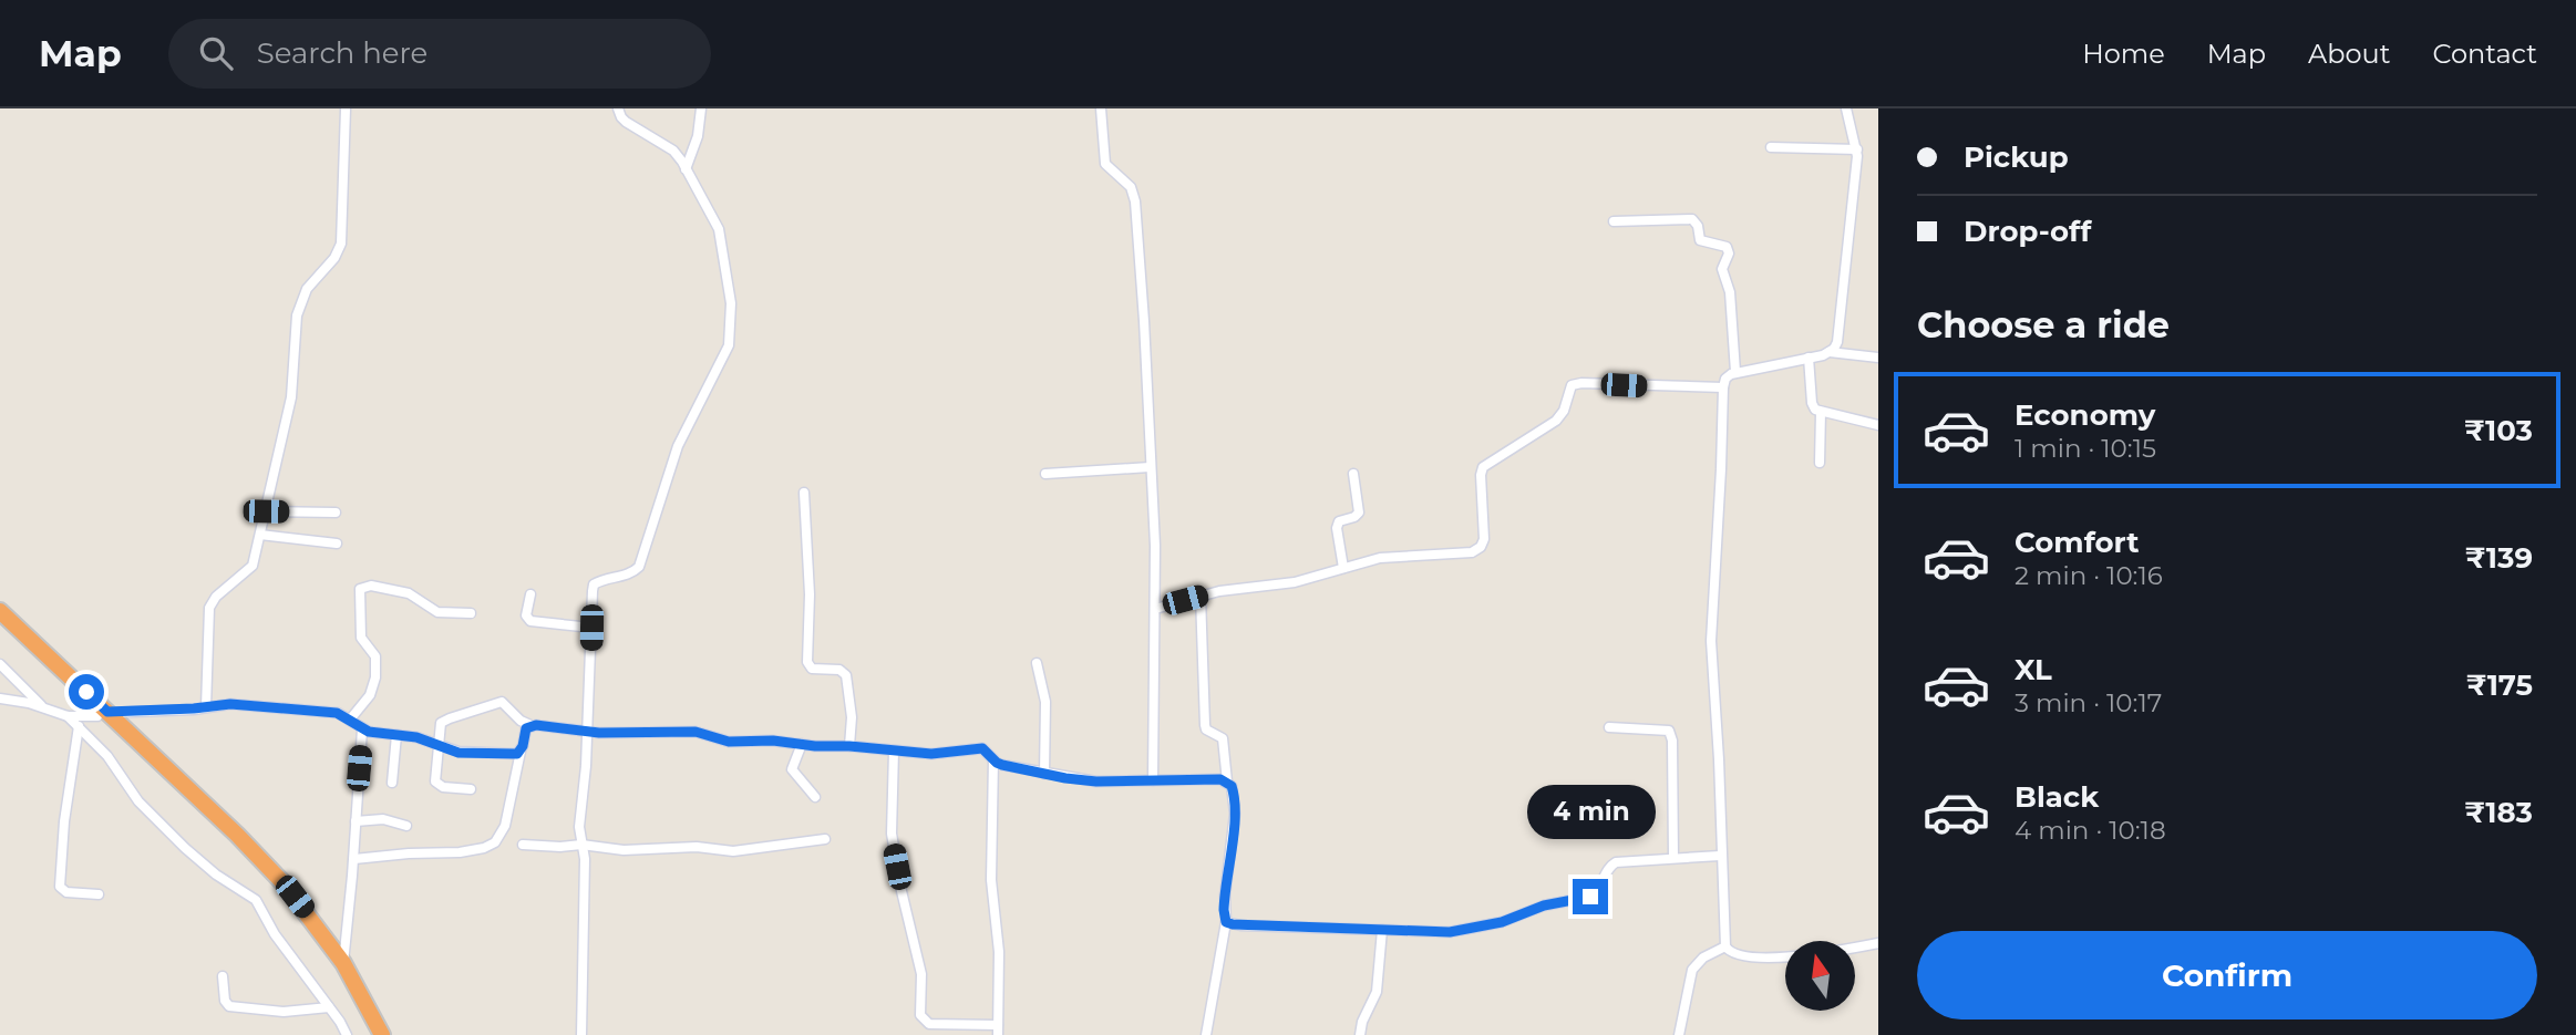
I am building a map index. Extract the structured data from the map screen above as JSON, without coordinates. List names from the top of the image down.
{
  "north": "top",
  "page": {
    "header": "Map",
    "search": "Search here",
    "nav": [
      "Home",
      "Map",
      "About",
      "Contact"
    ],
    "banner": ["Pickup", "Drop-off"],
    "heading": "Choose a ride",
    "list": [
      {
        "name": "Economy",
        "note": "1 min · 10:15",
        "value": "₹103"
      },
      {
        "name": "Comfort",
        "note": "2 min · 10:16",
        "value": "₹139"
      },
      {
        "name": "XL",
        "note": "3 min · 10:17",
        "value": "₹175"
      },
      {
        "name": "Black",
        "note": "4 min · 10:18",
        "value": "₹183"
      }
    ],
    "bubble": "4 min",
    "buttons": "Confirm"
  }
}
